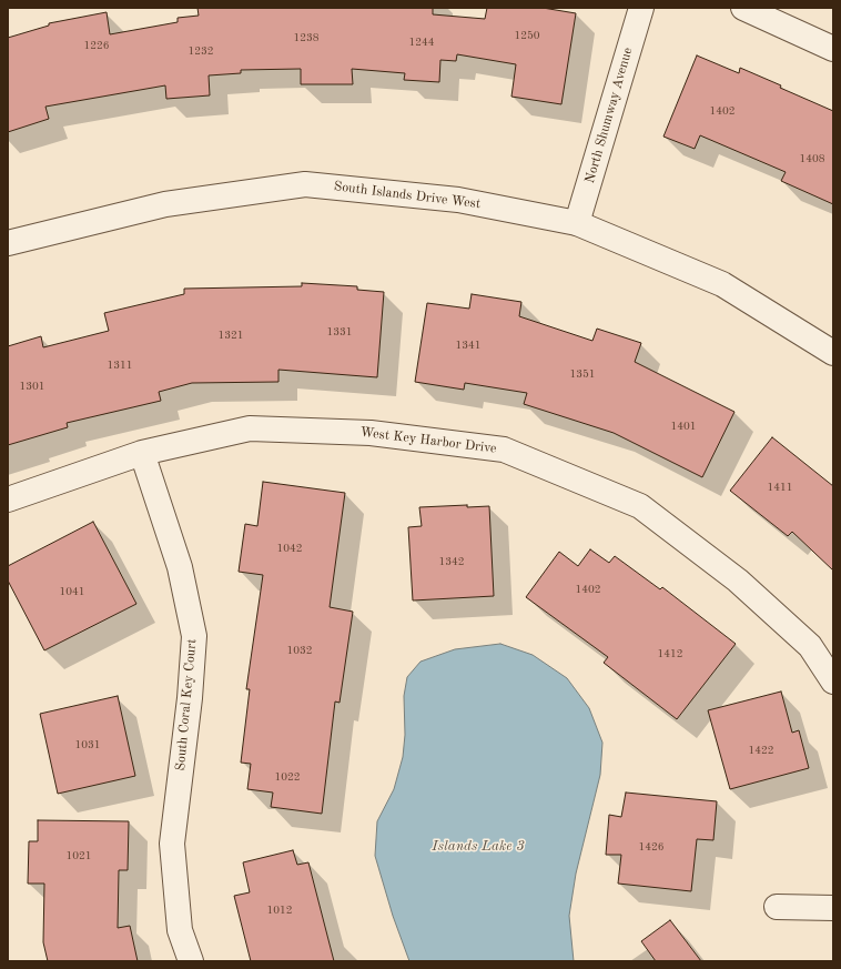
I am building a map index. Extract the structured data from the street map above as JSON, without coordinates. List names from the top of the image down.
{
  "streets": {
    "street": [
      "North Shumway Avenue",
      "South Islands Drive West",
      "West Key Harbor Drive",
      "South Coral Key Court"
    ]
  },
  "crossings": [
    ["North Shumway Avenue", "South Islands Drive West"],
    ["West Key Harbor Drive", "South Coral Key Court"]
  ],
  "water": ["Islands Lake 3"],
  "house_numbers": [
    "1250",
    "1238",
    "1244",
    "1226",
    "1232",
    "1402",
    "1408",
    "1331",
    "1321",
    "1341",
    "1311",
    "1351",
    "1301",
    "1401",
    "1411",
    "1042",
    "1342",
    "1402",
    "1041",
    "1032",
    "1412",
    "1031",
    "1422",
    "1022",
    "1426",
    "1021",
    "1012"
  ]
}
